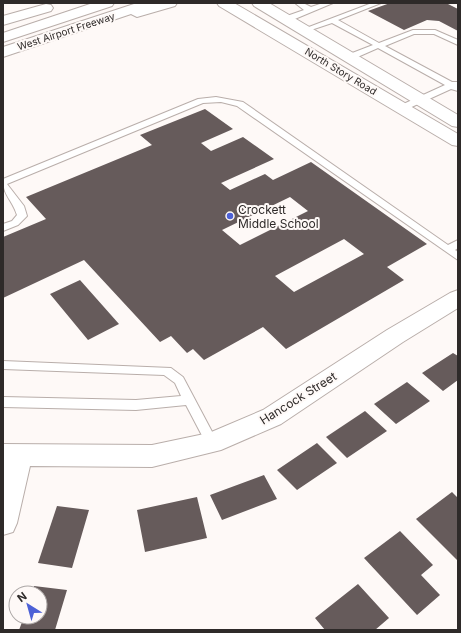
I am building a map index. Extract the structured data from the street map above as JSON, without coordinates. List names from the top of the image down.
{
  "streets": {
    "main road": ["West Airport Freeway", "North Story Road", "Hancock Street"]
  },
  "places": ["Crockett Middle School"],
  "north": "top left"
}
